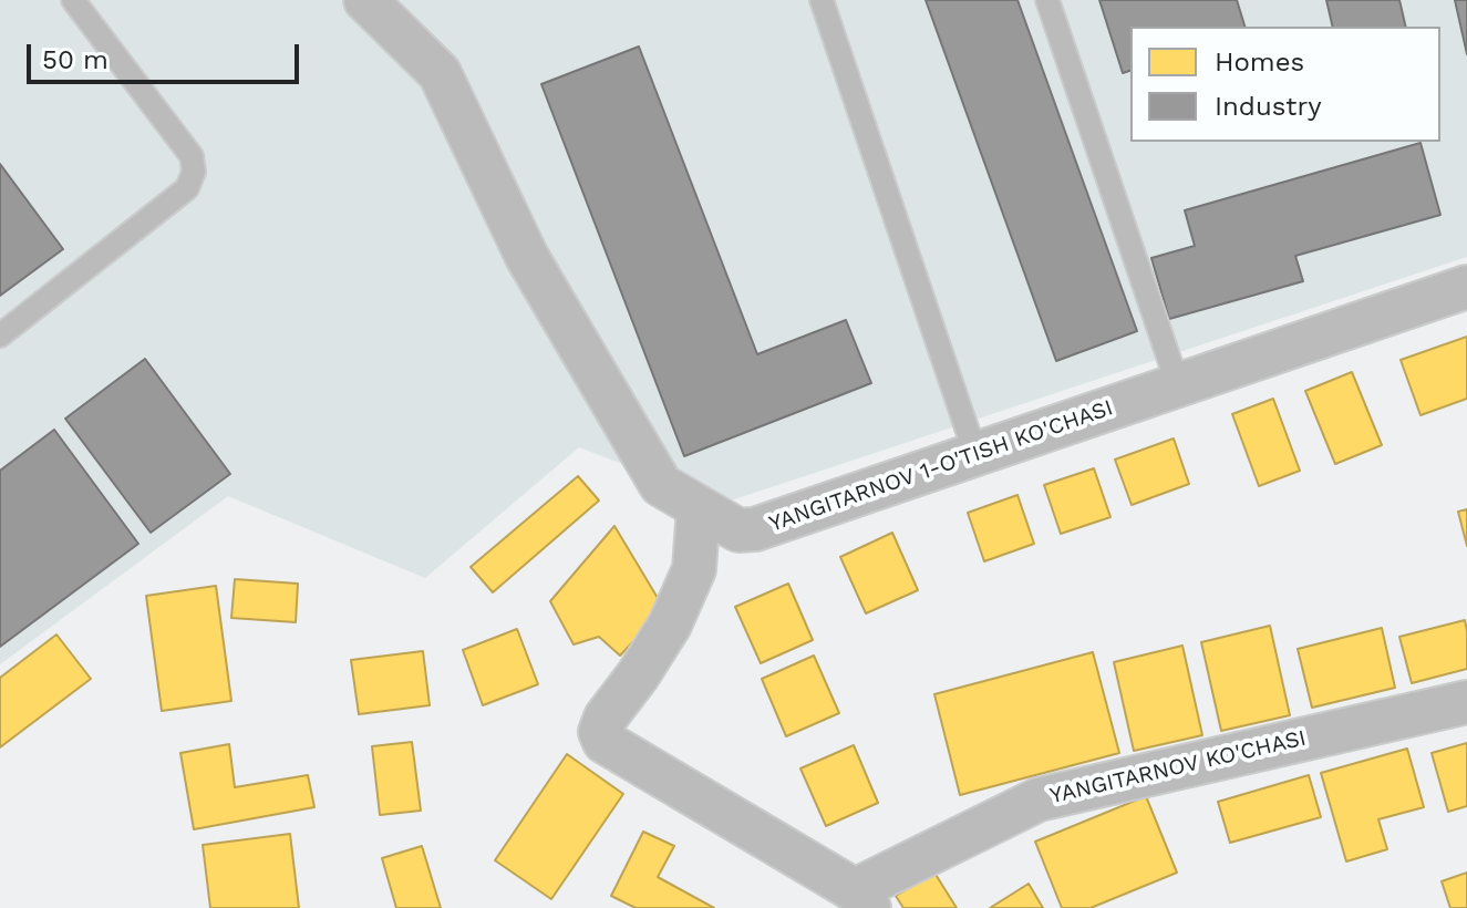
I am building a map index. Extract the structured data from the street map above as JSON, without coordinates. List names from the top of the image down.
{
  "streets": {
    "street": ["YANGITARNOV 1-O'TISH KO'CHASI", "YANGITARNOV KO'CHASI"]
  },
  "crossings": [
    ["YANGITARNOV 1-O'TISH KO'CHASI", "YANGITARNOV KO'CHASI"]
  ],
  "legend": ["Homes", "Industry"],
  "scale_bar": "50 m"
}
